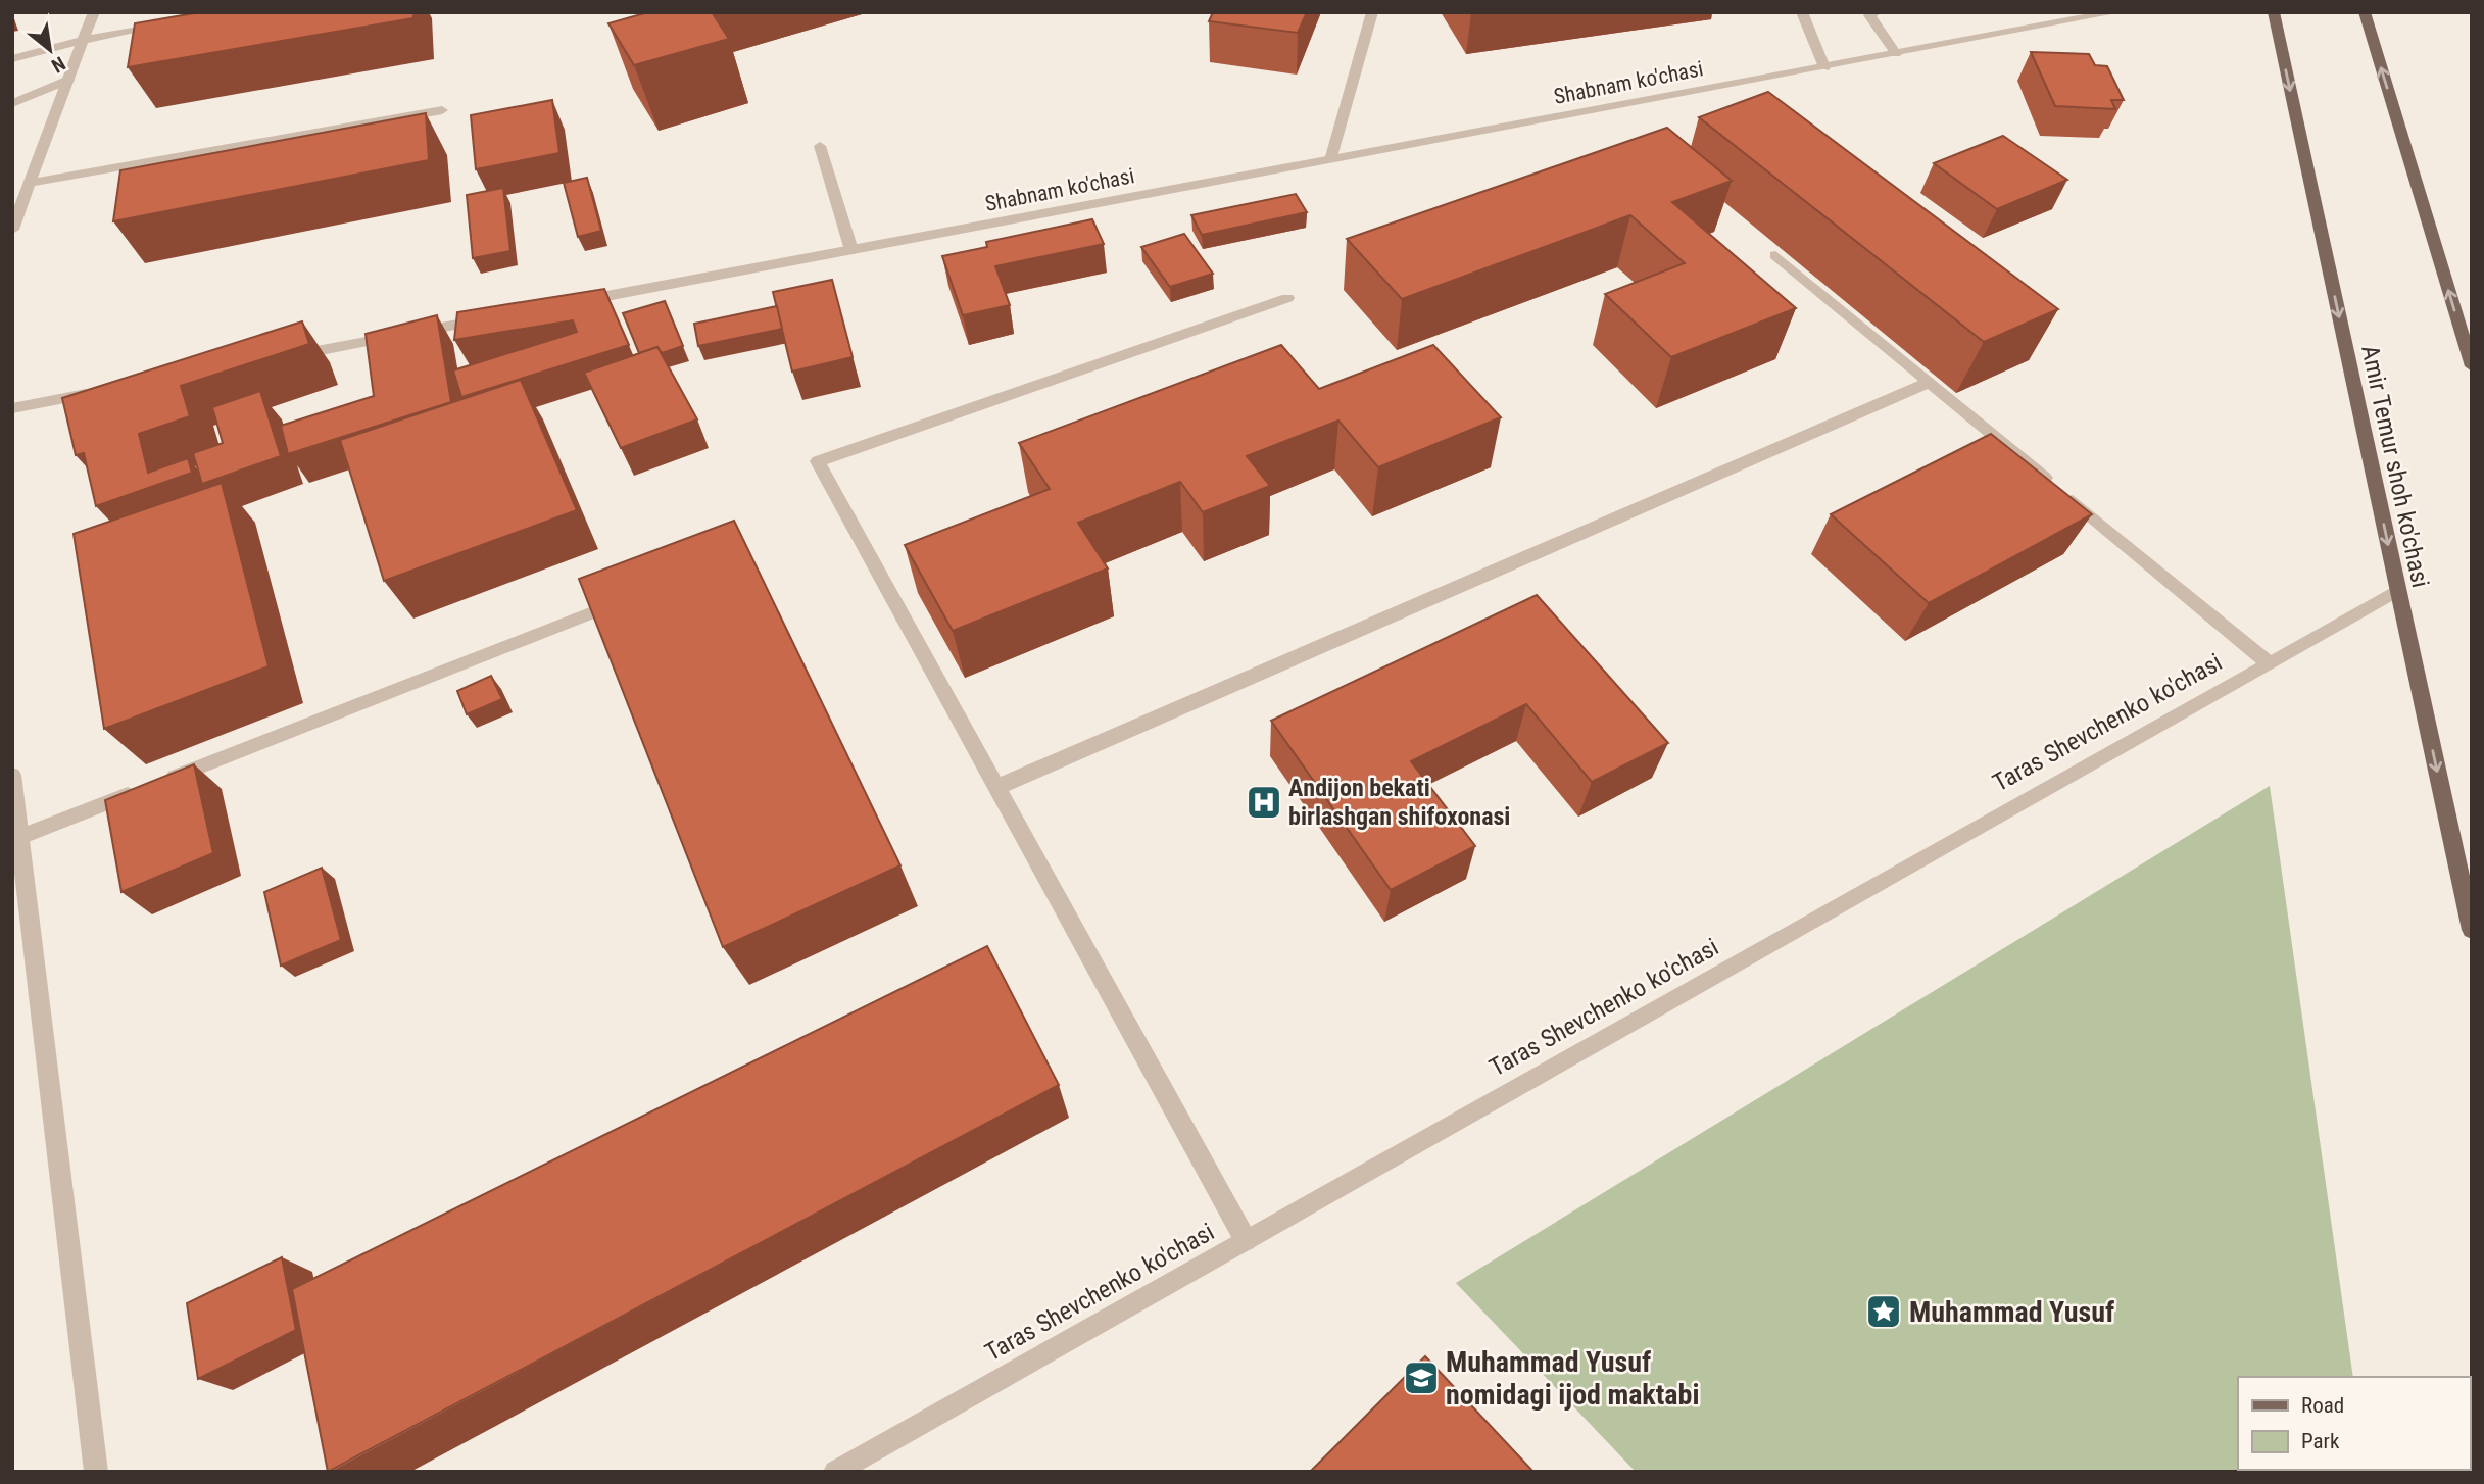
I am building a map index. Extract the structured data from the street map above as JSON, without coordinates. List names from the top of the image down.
{
  "streets": {
    "main road": ["Amir Temur shoh ko'chasi"],
    "street": ["Shabnam ko'chasi", "Taras Shevchenko ko'chasi"]
  },
  "crossings": [
    ["Amir Temur shoh ko'chasi", "Taras Shevchenko ko'chasi"]
  ],
  "places": {
    "hospital": ["Аndijon bekati birlashgan shifoxonasi"],
    "place": ["Muhammad Yusuf"],
    "school or university": ["Muhammad Yusuf nomidagi ijod maktabi"]
  },
  "legend": ["Road", "Park"],
  "north": "bottom right"
}
